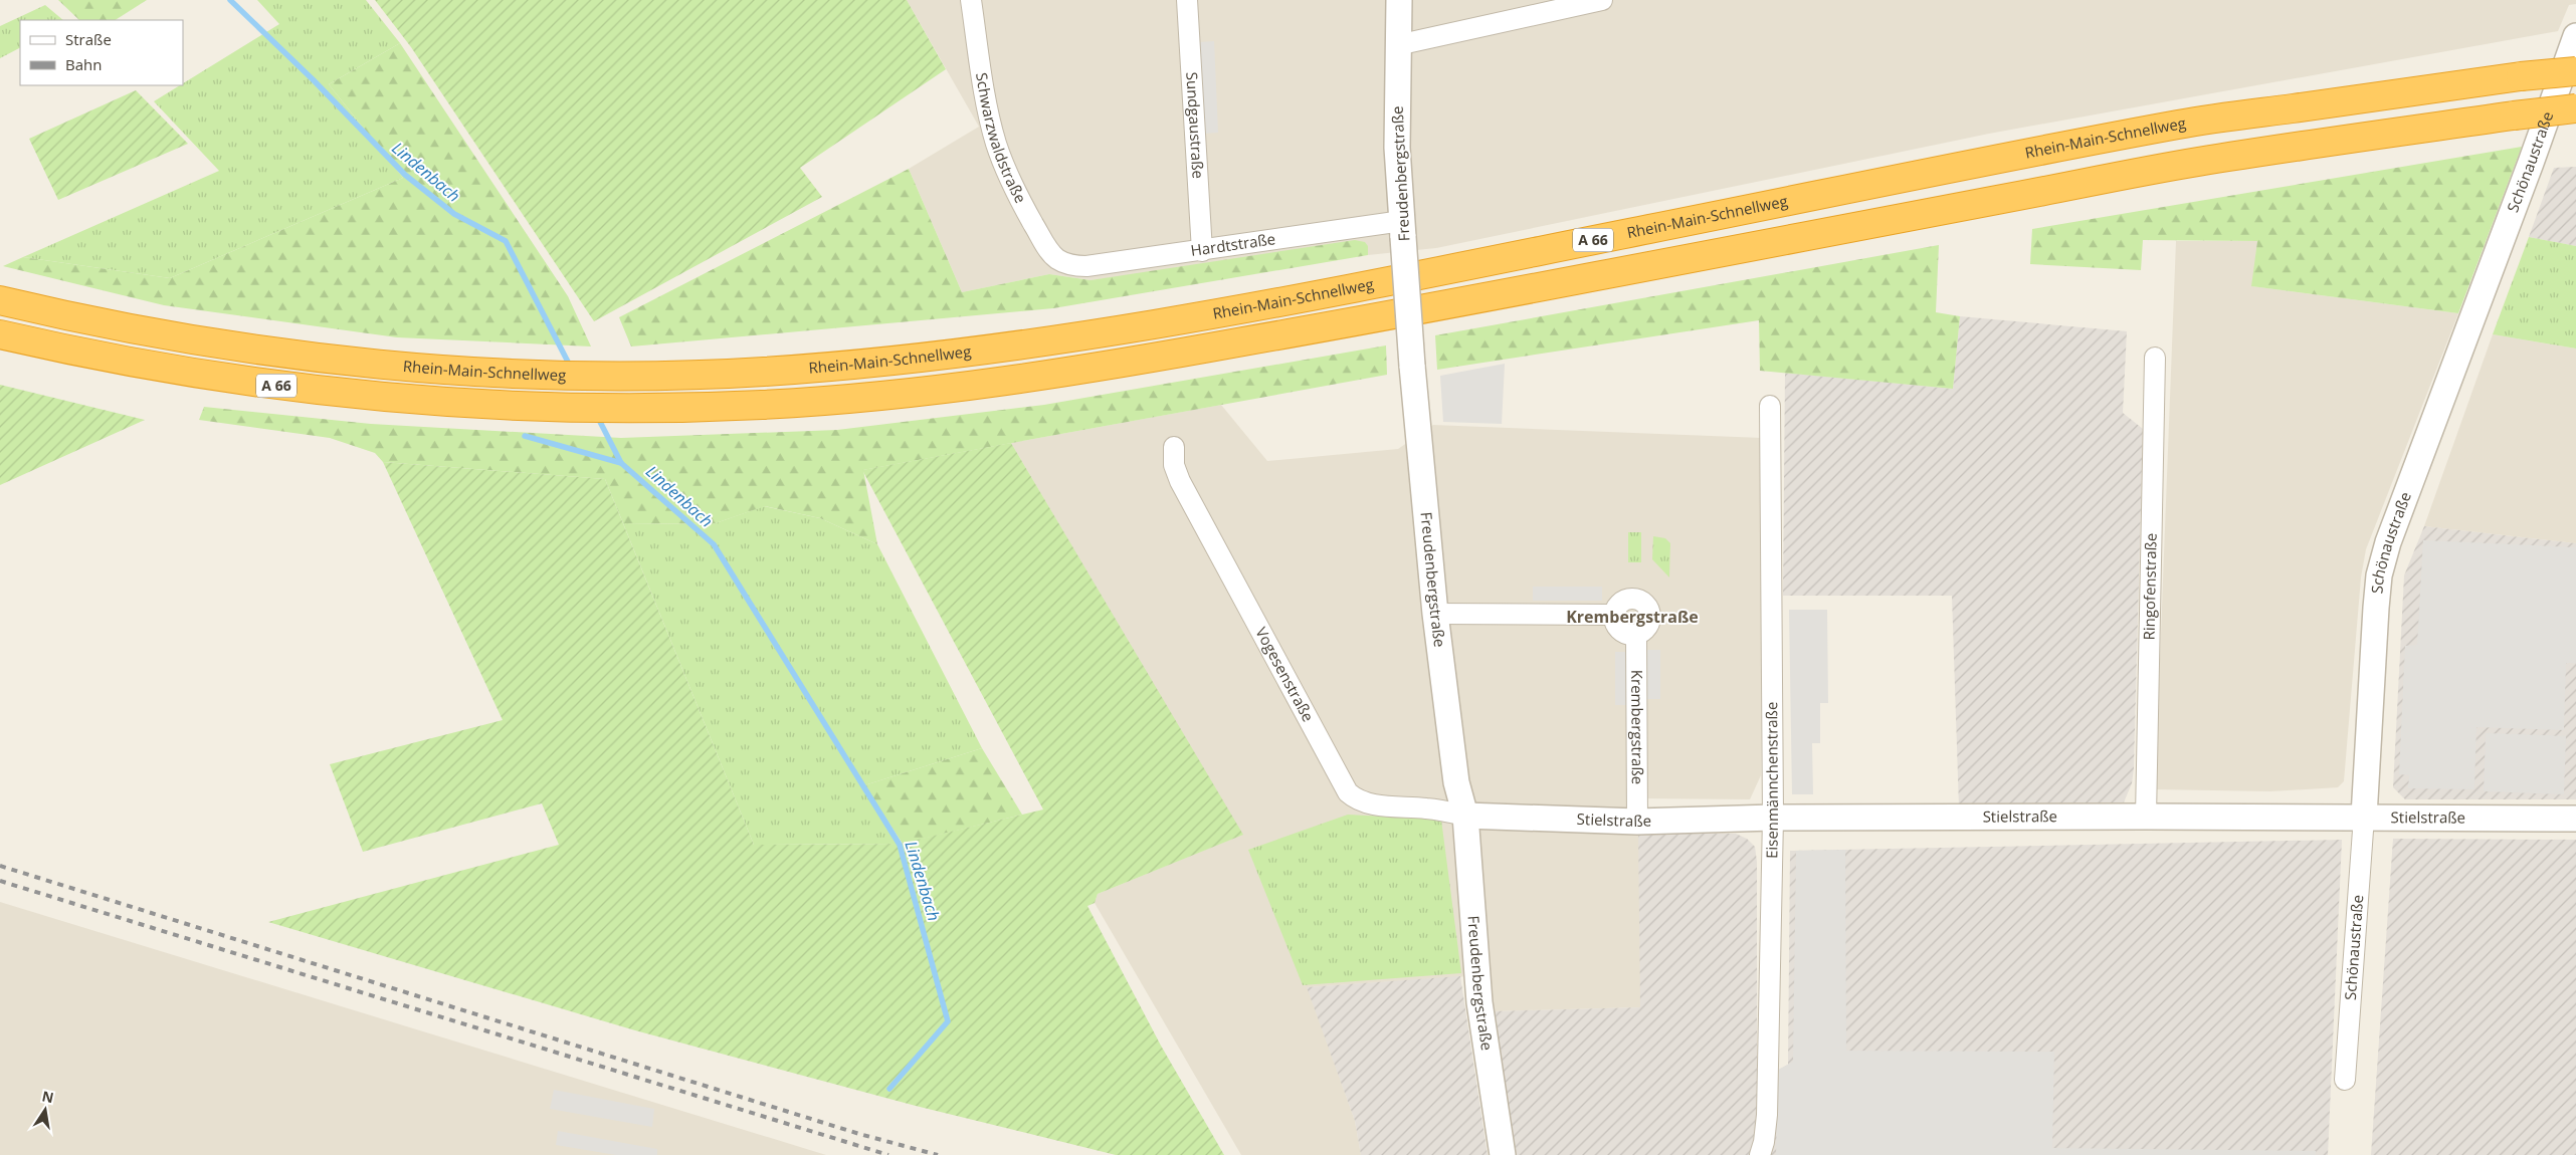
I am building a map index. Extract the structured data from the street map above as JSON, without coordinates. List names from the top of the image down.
{
  "streets": {
    "highway": ["Rhein-Main-Schnellweg", "A 66"],
    "street": [
      "Sundgaustraße",
      "Schwarzwaldstraße",
      "Schönaustraße",
      "Freudenbergstraße",
      "Hardtstraße",
      "Ringofenstraße",
      "Vogesenstraße",
      "Krembergstraße",
      "Eisenmännchenstraße",
      "Stielstraße"
    ]
  },
  "crossings": [
    ["Sundgaustraße", "Hardtstraße"],
    ["Schwarzwaldstraße", "Hardtstraße"],
    ["Schönaustraße", "Stielstraße"],
    ["Freudenbergstraße", "Hardtstraße"],
    ["Freudenbergstraße", "Vogesenstraße"],
    ["Freudenbergstraße", "Stielstraße"],
    ["Ringofenstraße", "Stielstraße"],
    ["Vogesenstraße", "Stielstraße"],
    ["Krembergstraße", "Stielstraße"],
    ["Eisenmännchenstraße", "Stielstraße"]
  ],
  "districts": ["Krembergstraße"],
  "water": ["Lindenbach"],
  "legend": ["Straße", "Bahn"],
  "north": "top"
}
